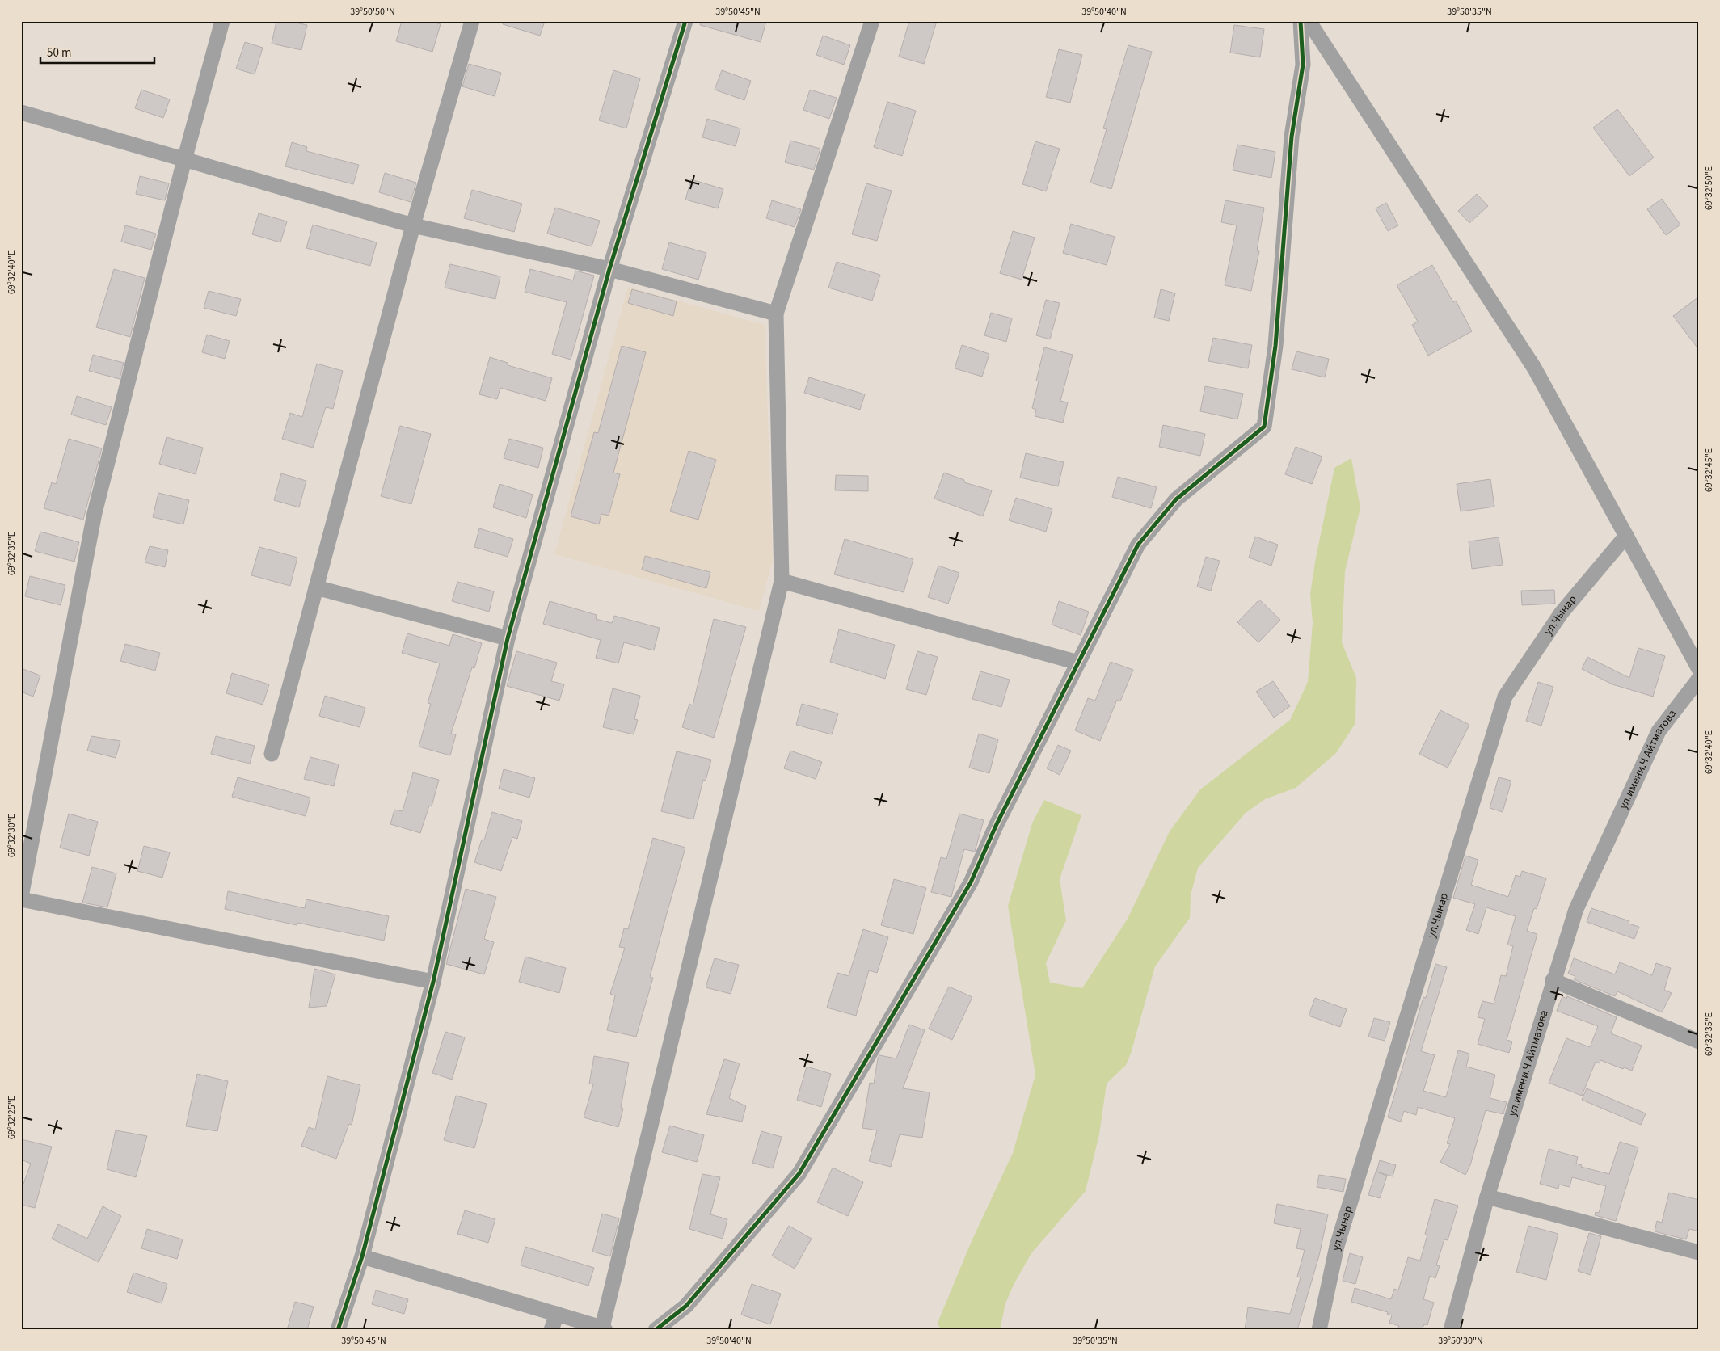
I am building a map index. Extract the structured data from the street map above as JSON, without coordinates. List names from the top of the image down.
{
  "streets": {
    "street": ["ул.Чынар", "ул.имени.Ч Айтматова"]
  },
  "scale_bar": "50 m",
  "coordinates": [
    "39°50'50\"N",
    "39°50'45\"N",
    "39°50'40\"N",
    "39°50'35\"N",
    "69°32'50\"E",
    "69°32'40\"E",
    "69°32'45\"E",
    "69°32'35\"E",
    "69°32'30\"E",
    "69°32'25\"E",
    "39°50'30\"N"
  ]
}
